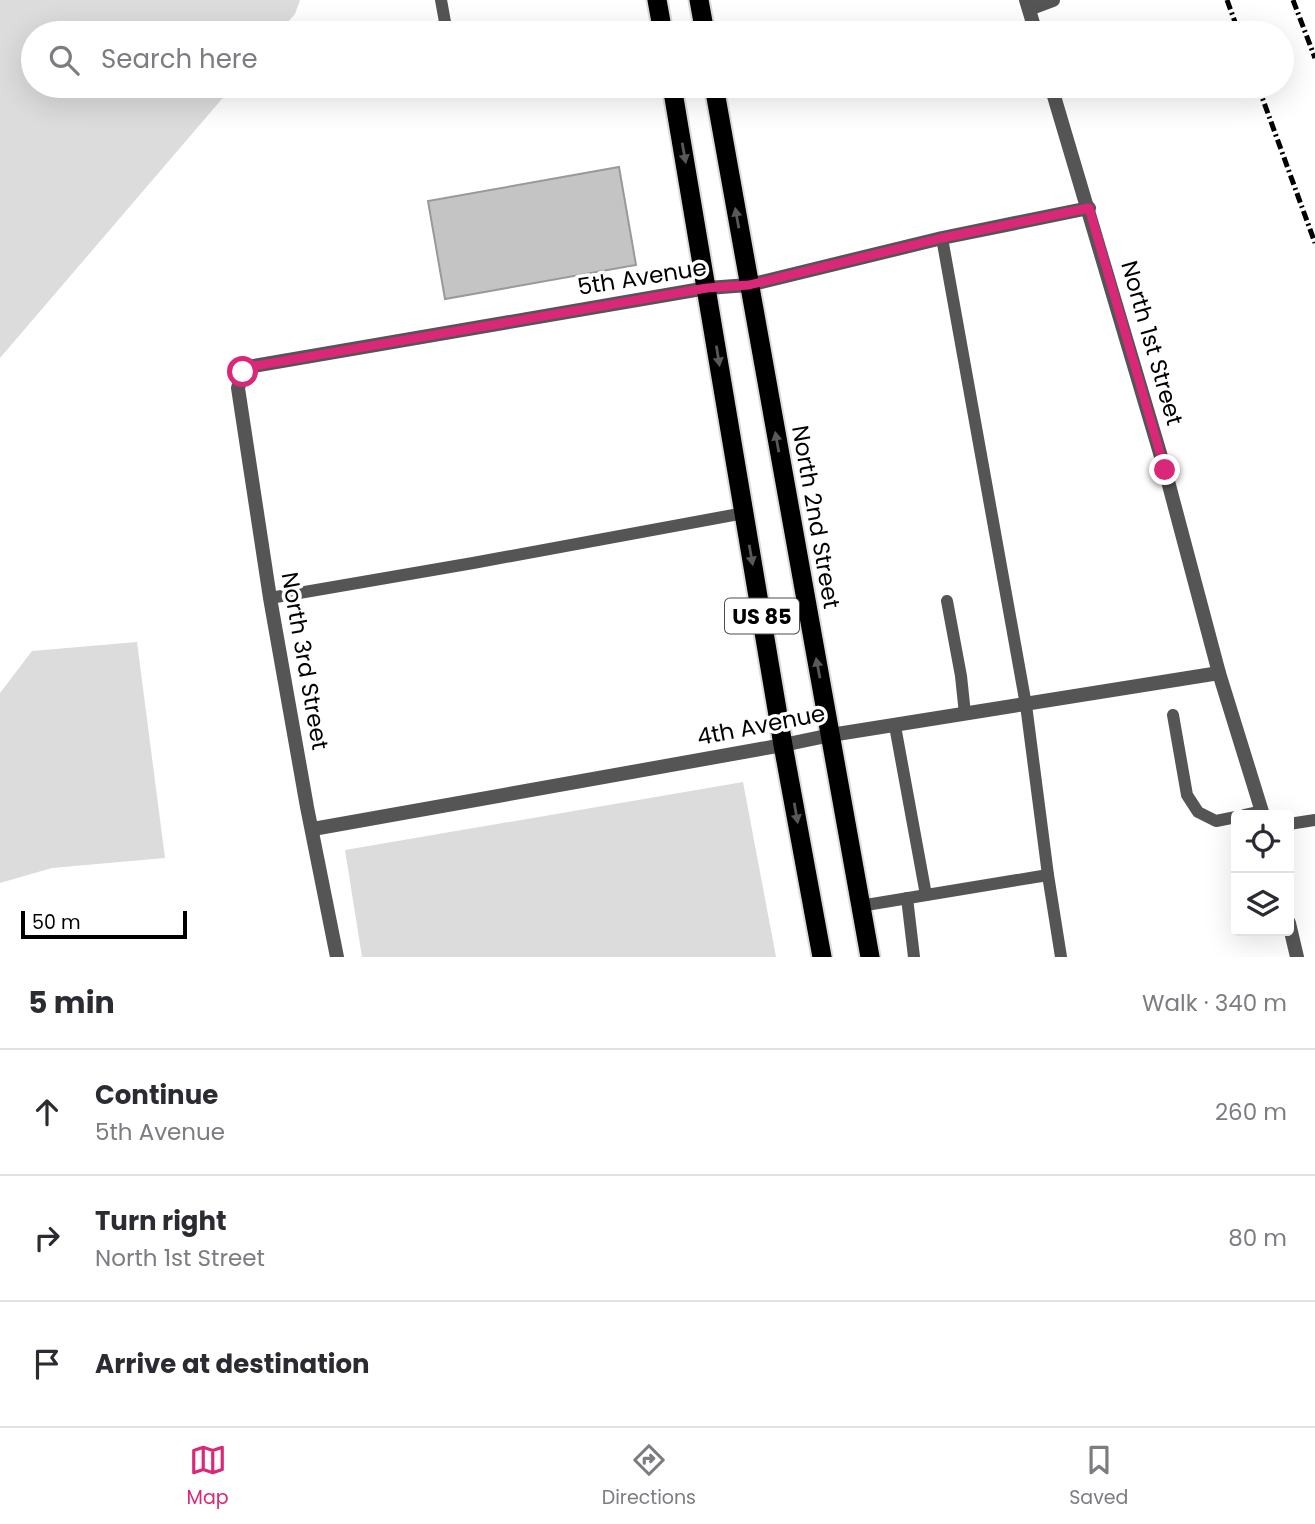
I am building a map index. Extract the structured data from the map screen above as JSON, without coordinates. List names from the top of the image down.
{
  "streets": {
    "highway": ["North 2nd Street", "US 85"],
    "street": [
      "5th Avenue",
      "North 1st Street",
      "North 3rd Street",
      "4th Avenue"
    ]
  },
  "crossings": [
    ["5th Avenue", "North 1st Street"],
    ["5th Avenue", "North 2nd Street"],
    ["5th Avenue", "US 85"],
    ["5th Avenue", "North 3rd Street"],
    ["North 1st Street", "4th Avenue"],
    ["North 2nd Street", "4th Avenue"],
    ["US 85", "4th Avenue"],
    ["North 3rd Street", "4th Avenue"]
  ],
  "scale_bar": "50 m",
  "page": {
    "search": "Search here",
    "scale": "50 m",
    "heading": ["5 min", "Walk · 340 m"],
    "list": [
      ["Continue", "5th Avenue", "260 m"],
      ["Turn right", "North 1st Street", "80 m"],
      "Arrive at destination"
    ],
    "nav": ["Map", "Directions", "Saved"]
  }
}
